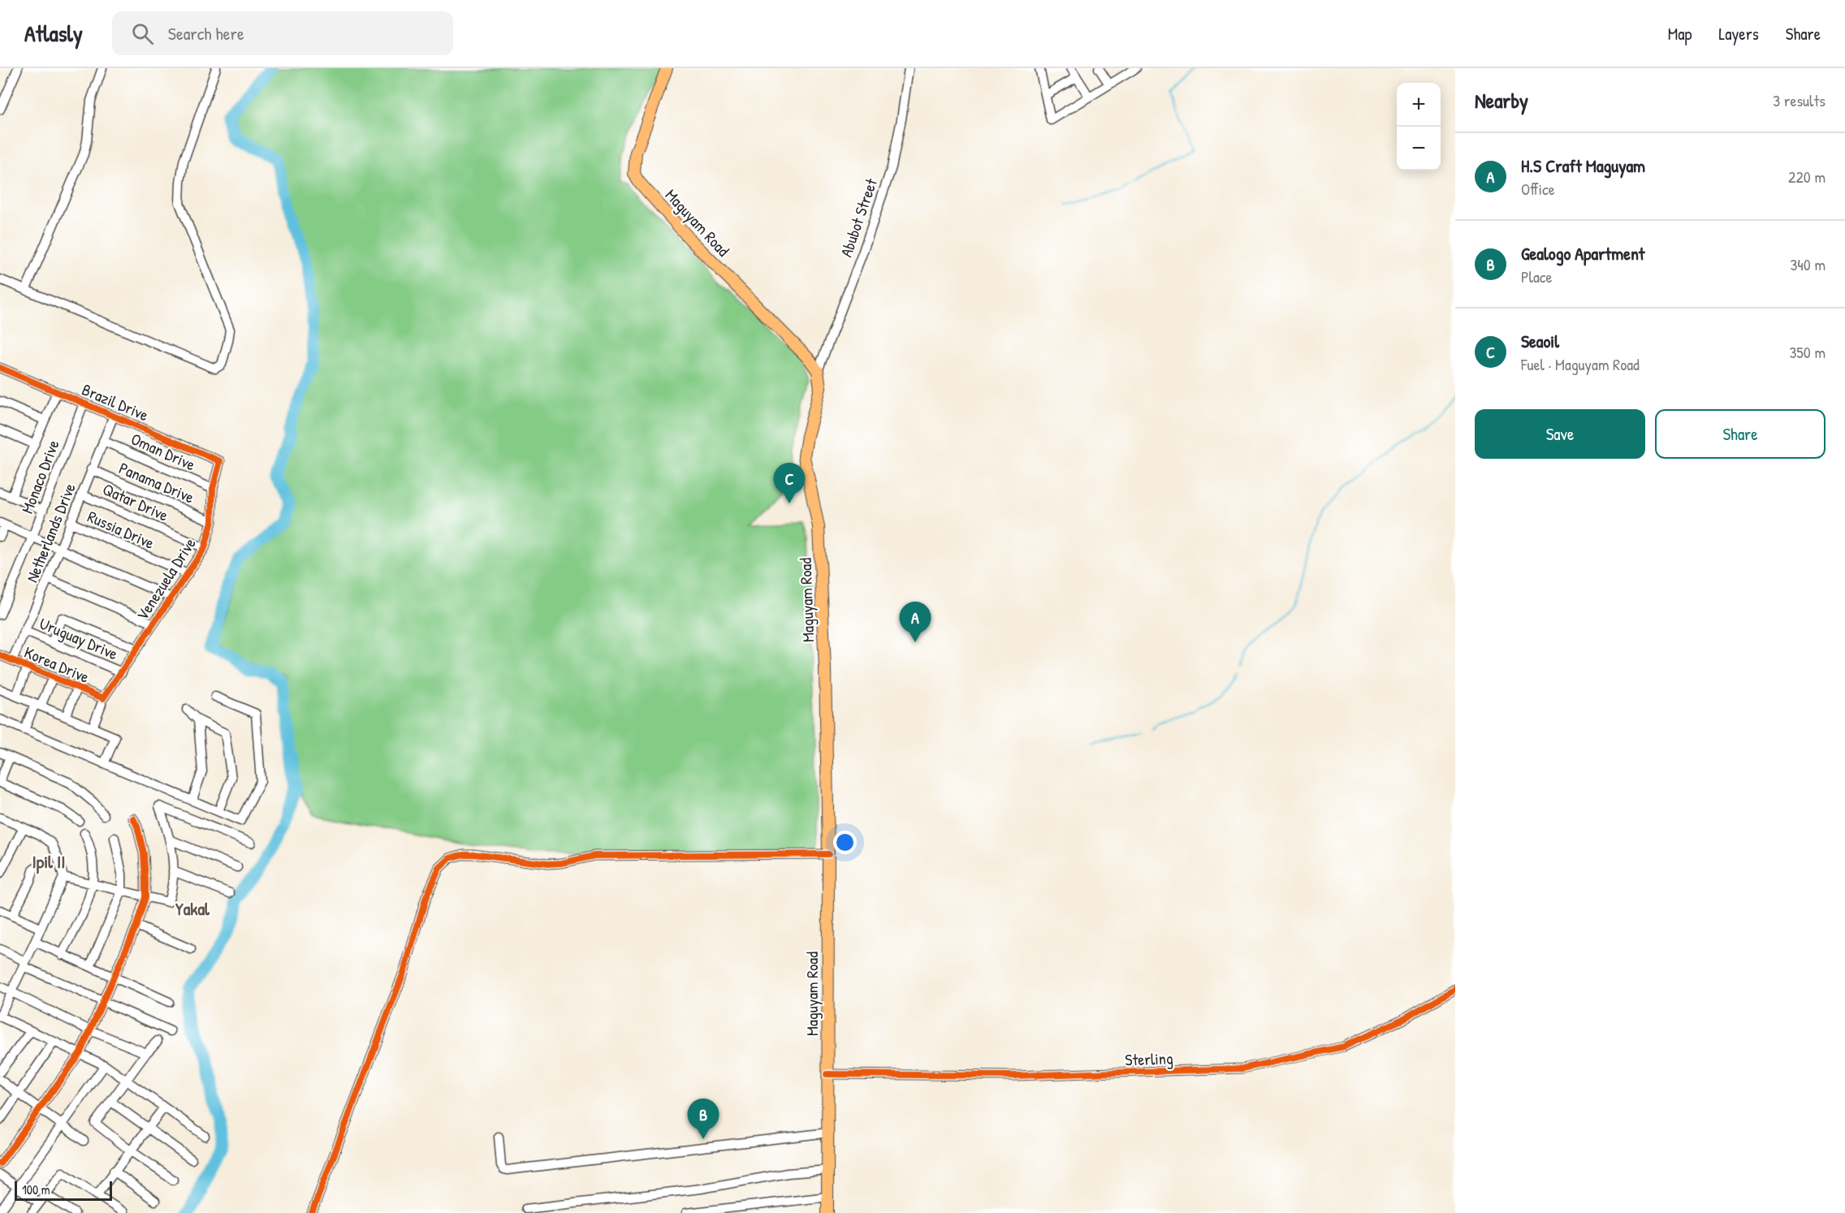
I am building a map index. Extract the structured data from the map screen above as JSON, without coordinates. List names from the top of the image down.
{
  "streets": {
    "main road": ["Maguyam Road"],
    "street": [
      "Abubot Street",
      "Brazil Drive",
      "Oman Drive",
      "Monaco Drive",
      "Panama Drive",
      "Qatar Drive",
      "Russia Drive",
      "Netherlands Drive",
      "Venezuela Drive",
      "Uruguay Drive",
      "Korea Drive",
      "Sterling"
    ]
  },
  "crossings": [
    ["Abubot Street", "Maguyam Road"],
    ["Maguyam Road", "Sterling"],
    ["Brazil Drive", "Monaco Drive"],
    ["Brazil Drive", "Netherlands Drive"],
    ["Brazil Drive", "Venezuela Drive"],
    ["Oman Drive", "Netherlands Drive"],
    ["Oman Drive", "Venezuela Drive"],
    ["Panama Drive", "Netherlands Drive"],
    ["Panama Drive", "Venezuela Drive"],
    ["Qatar Drive", "Netherlands Drive"],
    ["Qatar Drive", "Venezuela Drive"],
    ["Russia Drive", "Netherlands Drive"],
    ["Russia Drive", "Venezuela Drive"],
    ["Netherlands Drive", "Uruguay Drive"],
    ["Netherlands Drive", "Korea Drive"],
    ["Venezuela Drive", "Uruguay Drive"],
    ["Venezuela Drive", "Korea Drive"]
  ],
  "districts": ["Ipil II", "Yakal"],
  "scale_bar": "100 m",
  "page": {
    "header": "Atlasly",
    "search": "Search here",
    "nav": ["Map", "Layers", "Share"],
    "heading": ["Nearby", "3 results"],
    "map_buttons": ["+", "−"],
    "list": [
      {
        "mark": "A",
        "name": "H.S Craft Maguyam",
        "note": "Office",
        "value": "220 m"
      },
      {
        "mark": "B",
        "name": "Gealogo Apartment",
        "note": "Place",
        "value": "340 m"
      },
      {
        "mark": "C",
        "name": "Seaoil",
        "note": "Fuel · Maguyam Road",
        "value": "350 m"
      }
    ],
    "buttons": ["Save", "Share"],
    "pins": ["C", "A", "B"],
    "scale": "100 m"
  }
}
